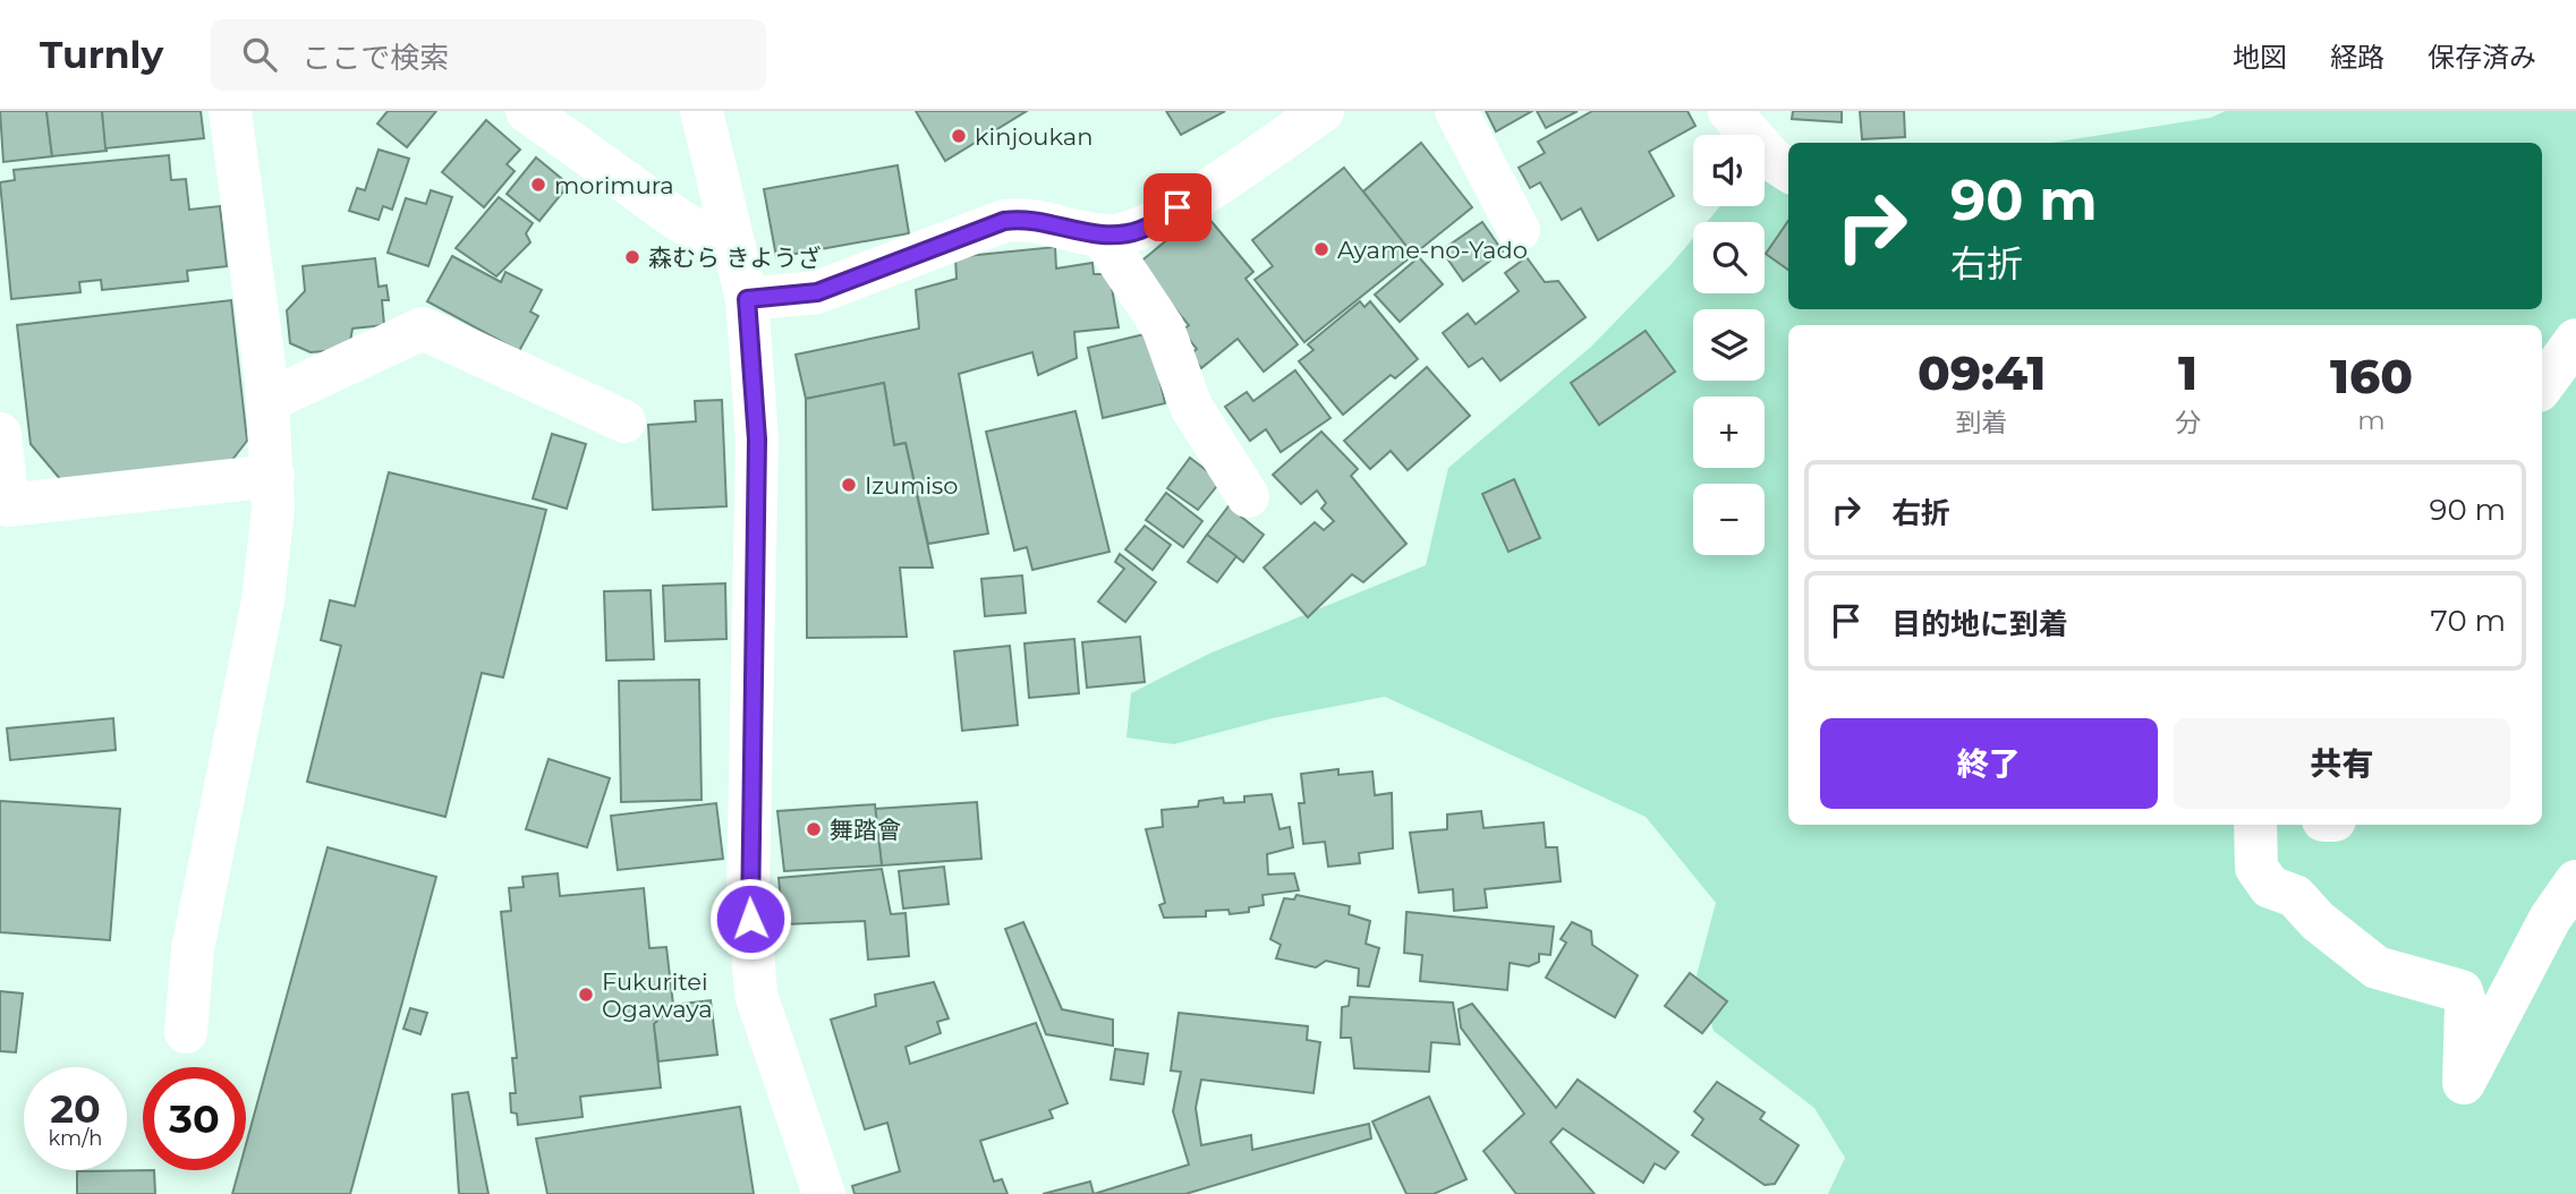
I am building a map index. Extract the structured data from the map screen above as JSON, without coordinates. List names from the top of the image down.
{
  "places": [
    "kinjoukan",
    "morimura",
    "Ayame-no-Yado",
    "森むら きようざ",
    "Izumiso",
    "舞踏會",
    "Fukuritei Ogawaya"
  ],
  "page": {
    "header": "Turnly",
    "search": "ここで検索",
    "nav": ["地図", "経路", "保存済み"],
    "map_buttons": ["+", "−"],
    "turn": ["90 m", "右折"],
    "eta": [
      "09:41",
      "到着",
      "1",
      "分",
      "160",
      "m"
    ],
    "list": [
      {
        "name": "右折",
        "value": "90 m"
      },
      {
        "name": "目的地に到着",
        "value": "70 m"
      }
    ],
    "buttons": ["終了", "共有"],
    "speed": "20 km/h",
    "limit": "30"
  }
}
